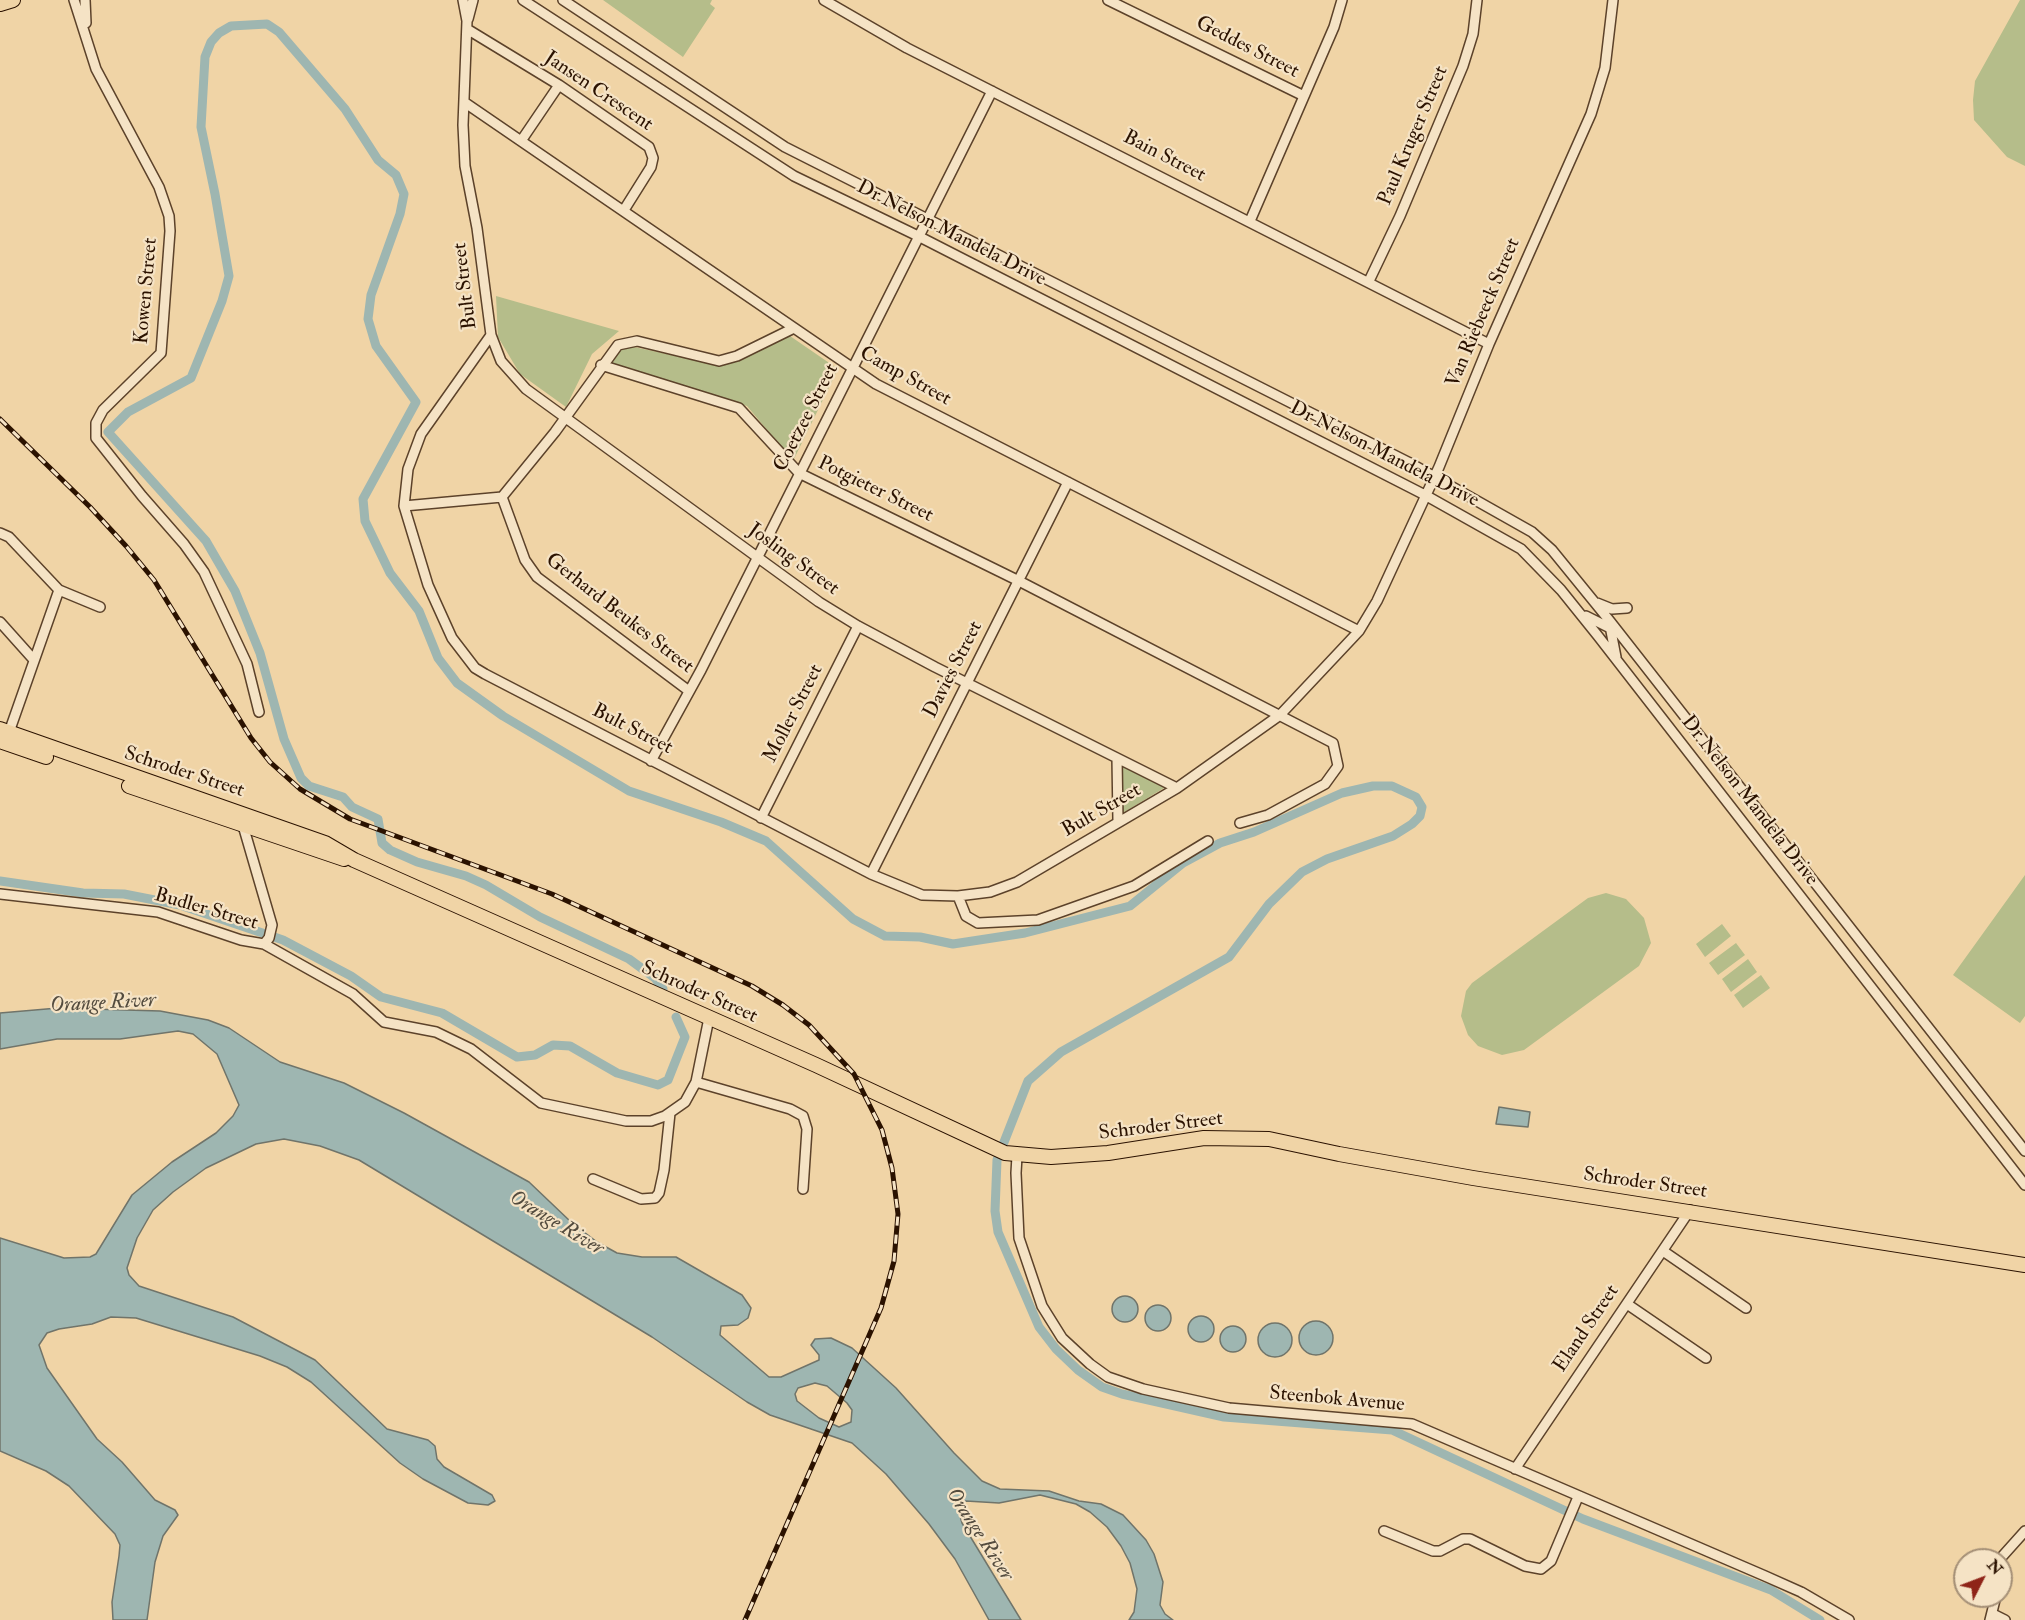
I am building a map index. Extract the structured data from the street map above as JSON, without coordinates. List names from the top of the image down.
{
  "streets": {
    "highway": ["Schroder Street"],
    "street": [
      "Geddes Street",
      "Jansen Crescent",
      "Paul Kruger Street",
      "Bain Street",
      "Dr Nelson Mandela Drive",
      "Bult Street",
      "Kowen Street",
      "Van Riebeeck Street",
      "Camp Street",
      "Coetzee Street",
      "Potgieter Street",
      "Josling Street",
      "Gerhard Beukes Street",
      "Davies Street",
      "Moller Street",
      "Budler Street",
      "Eland Street",
      "Steenbok Avenue"
    ]
  },
  "crossings": [
    ["Jansen Crescent", "Bult Street"],
    ["Jansen Crescent", "Camp Street"],
    ["Paul Kruger Street", "Bain Street"],
    ["Bain Street", "Van Riebeeck Street"],
    ["Bain Street", "Coetzee Street"],
    ["Dr Nelson Mandela Drive", "Van Riebeeck Street"],
    ["Dr Nelson Mandela Drive", "Coetzee Street"],
    ["Bult Street", "Van Riebeeck Street"],
    ["Bult Street", "Camp Street"],
    ["Bult Street", "Coetzee Street"],
    ["Bult Street", "Potgieter Street"],
    ["Bult Street", "Josling Street"],
    ["Bult Street", "Davies Street"],
    ["Bult Street", "Moller Street"],
    ["Van Riebeeck Street", "Camp Street"],
    ["Camp Street", "Coetzee Street"],
    ["Camp Street", "Davies Street"],
    ["Coetzee Street", "Potgieter Street"],
    ["Coetzee Street", "Josling Street"],
    ["Coetzee Street", "Gerhard Beukes Street"],
    ["Potgieter Street", "Davies Street"],
    ["Josling Street", "Davies Street"],
    ["Josling Street", "Moller Street"],
    ["Schroder Street", "Budler Street"],
    ["Schroder Street", "Eland Street"],
    ["Schroder Street", "Steenbok Avenue"],
    ["Eland Street", "Steenbok Avenue"]
  ],
  "water": ["Orange River"],
  "north": "top right"
}
